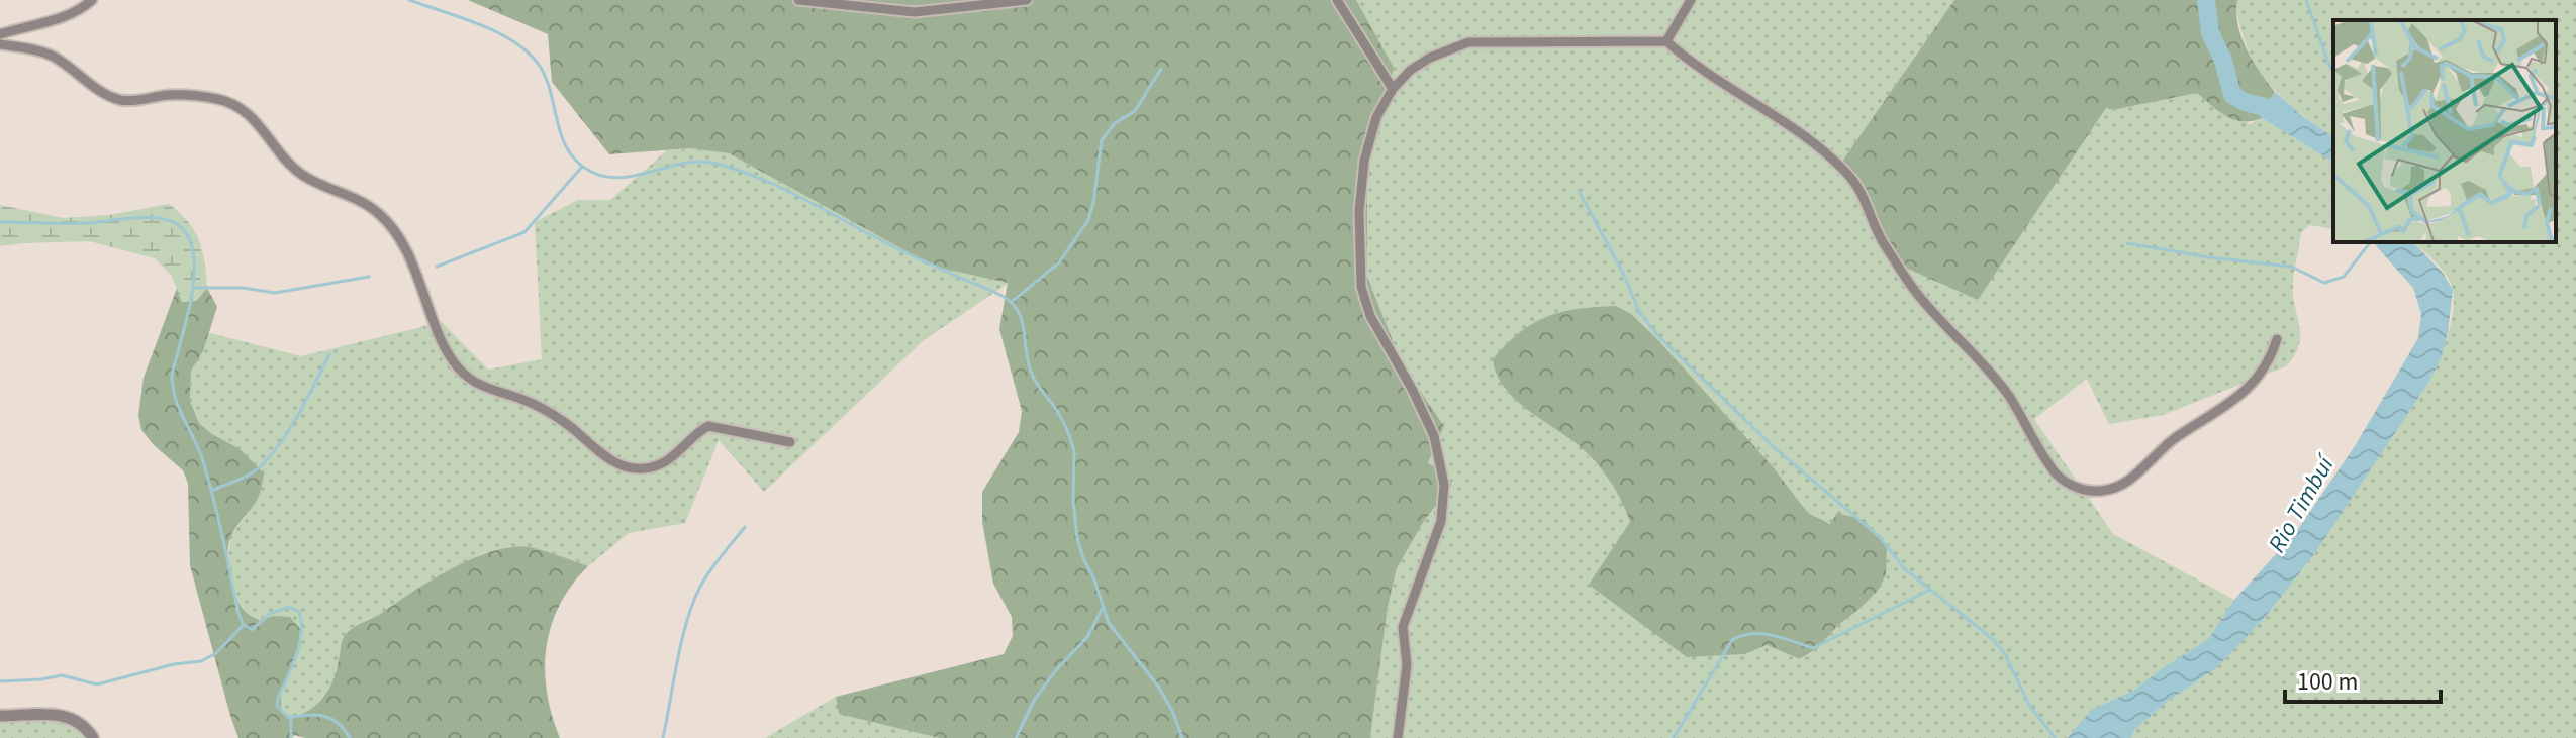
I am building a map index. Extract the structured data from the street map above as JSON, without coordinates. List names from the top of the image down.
{
  "water": ["Rio Timbuí"],
  "scale_bar": "100 m"
}
